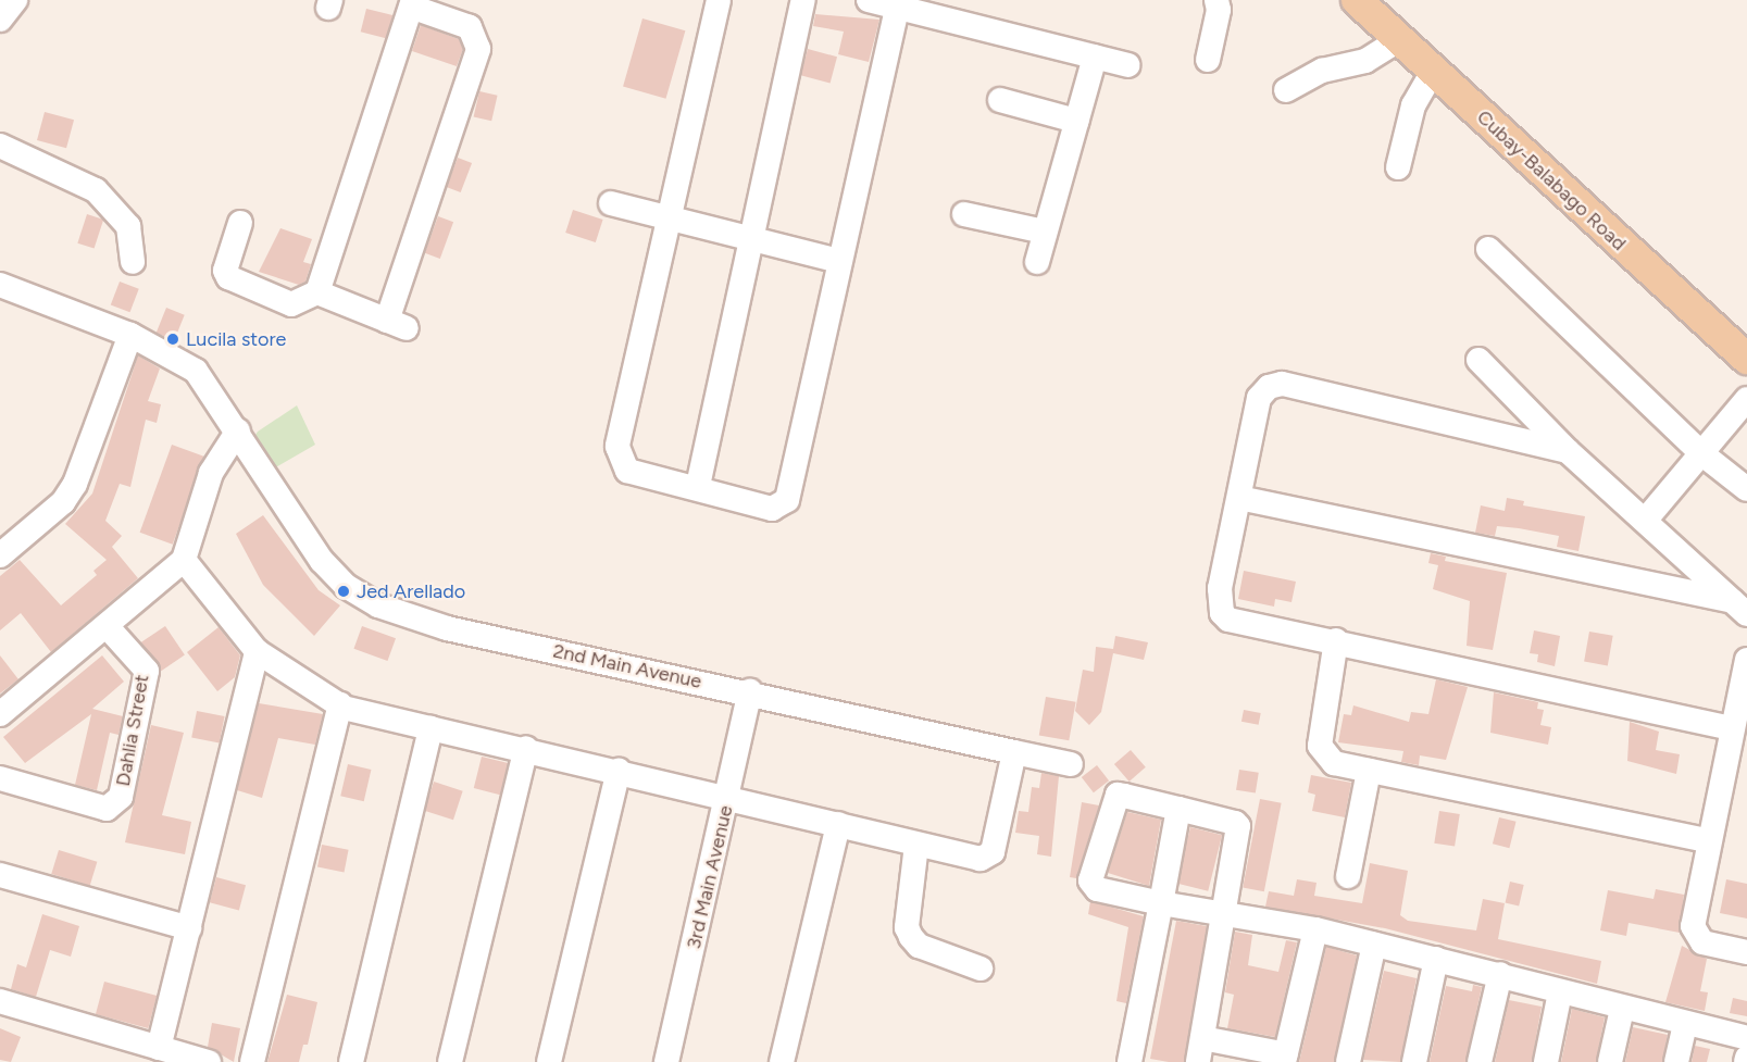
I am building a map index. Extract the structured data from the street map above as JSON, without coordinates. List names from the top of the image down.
{
  "streets": {
    "main road": ["Cubay-Balabago Road"],
    "street": ["2nd Main Avenue", "Dahlia Street", "3rd Main Avenue"]
  },
  "crossings": [
    ["2nd Main Avenue", "3rd Main Avenue"]
  ],
  "places": ["Lucila store", "Jed Arellado"]
}
